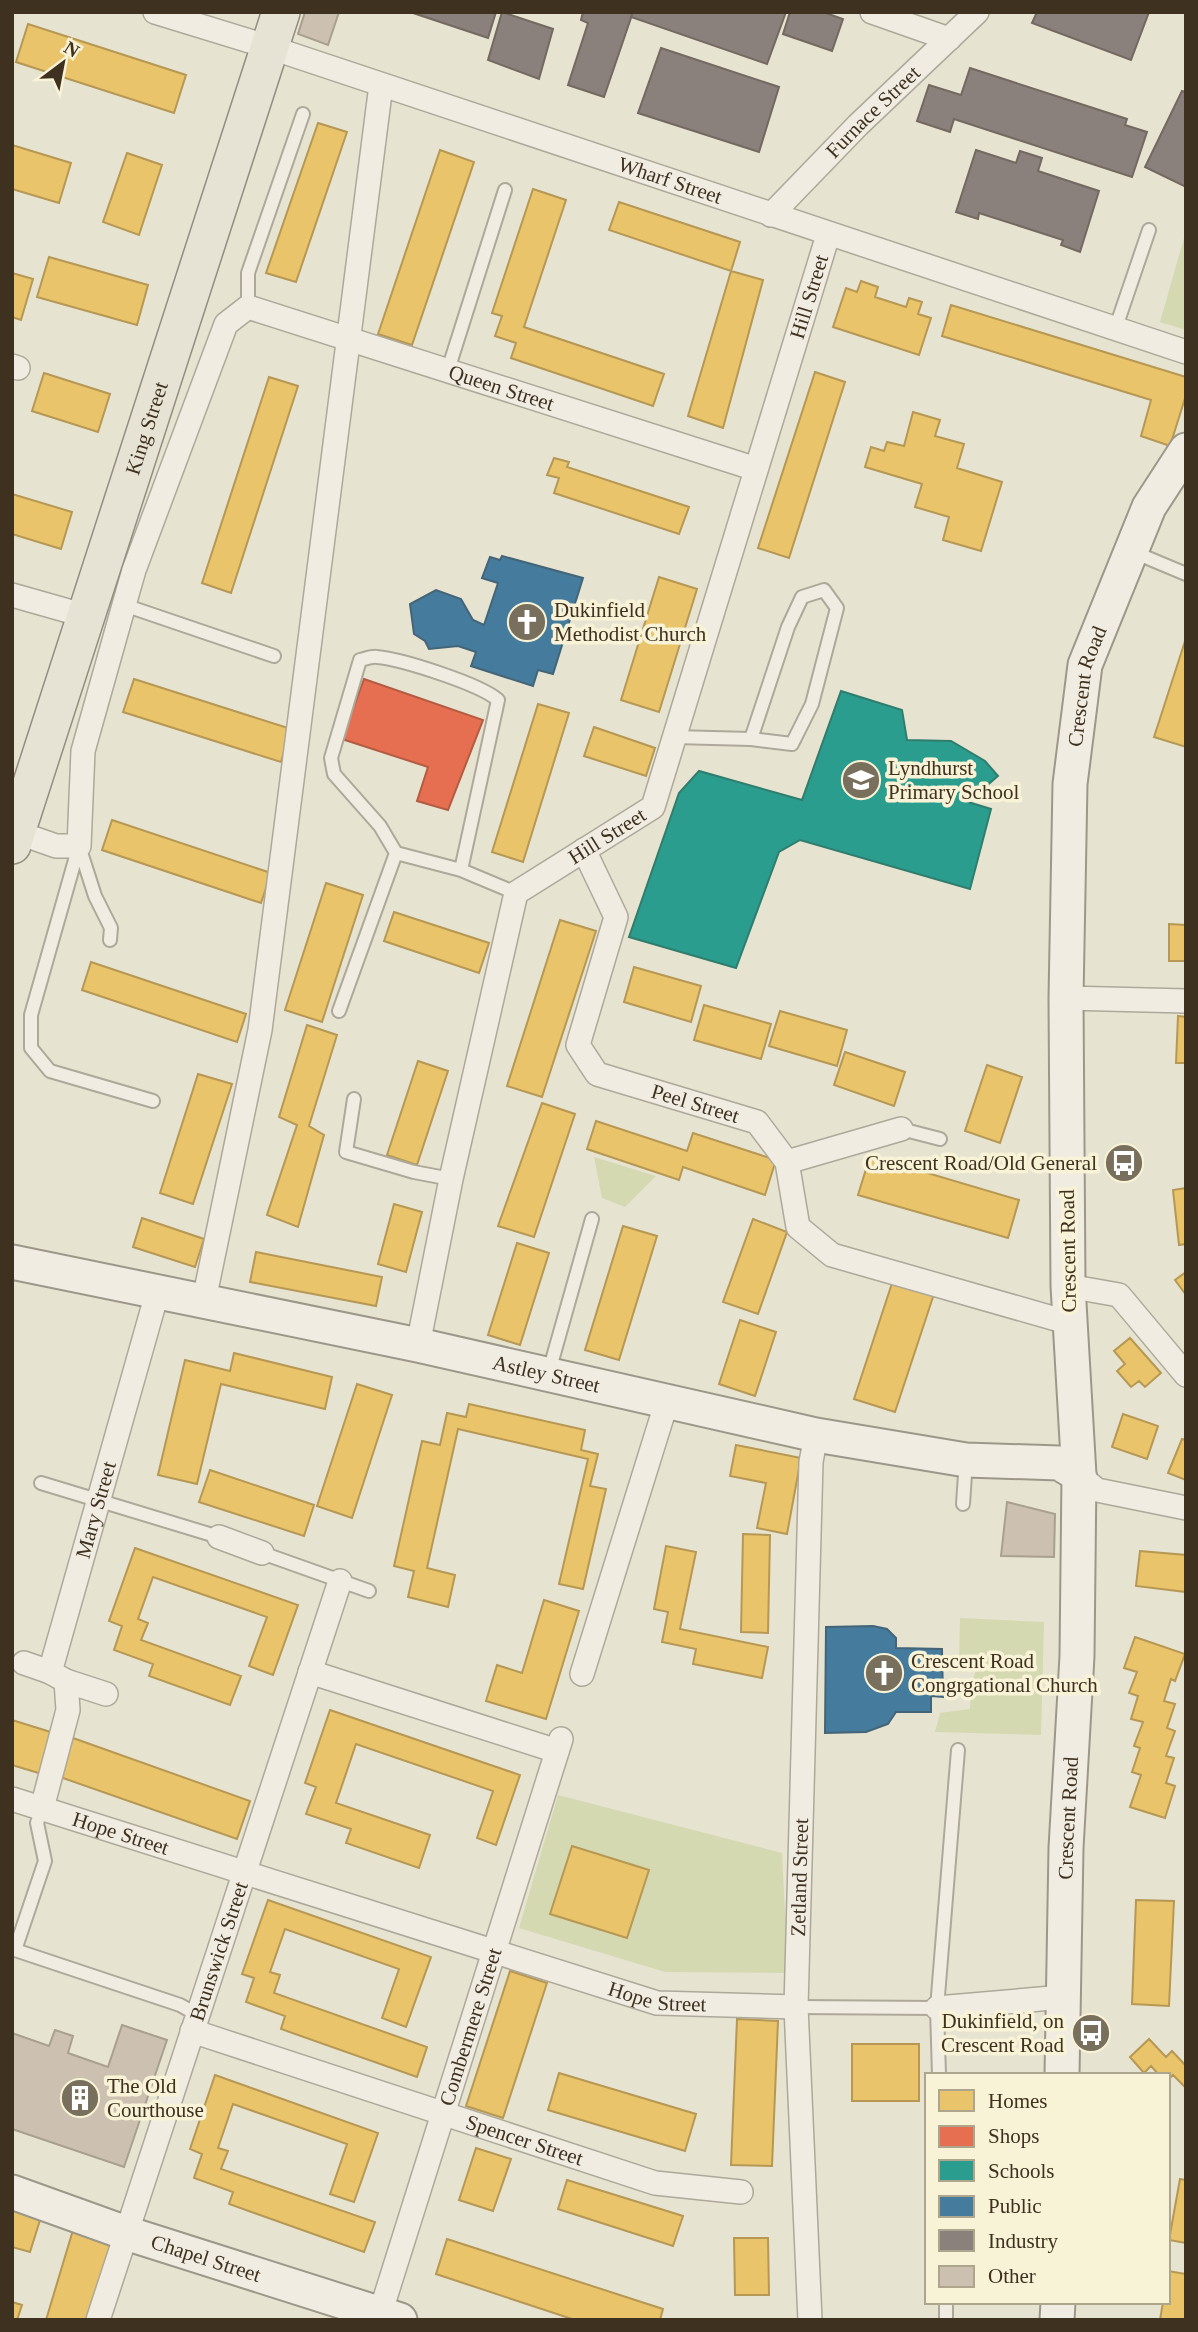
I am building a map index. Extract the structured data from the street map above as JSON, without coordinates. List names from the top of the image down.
{
  "streets": {
    "main road": [
      "King Street",
      "Crescent Road",
      "Astley Street",
      "Chapel Street"
    ],
    "street": [
      "Furnace Street",
      "Wharf Street",
      "Hill Street",
      "Queen Street",
      "Peel Street",
      "Mary Street",
      "Hope Street",
      "Zetland Street",
      "Brunswick Street",
      "Combermere Street",
      "Spencer Street"
    ]
  },
  "crossings": [
    ["Furnace Street", "Wharf Street"],
    ["Wharf Street", "Hill Street"],
    ["Wharf Street", "King Street"],
    ["Hill Street", "Queen Street"],
    ["Hill Street", "Peel Street"],
    ["Crescent Road", "Peel Street"],
    ["Crescent Road", "Astley Street"],
    ["Astley Street", "Mary Street"],
    ["Astley Street", "Zetland Street"],
    ["Mary Street", "Hope Street"],
    ["Hope Street", "Zetland Street"],
    ["Hope Street", "Brunswick Street"],
    ["Hope Street", "Combermere Street"],
    ["Brunswick Street", "Combermere Street"],
    ["Brunswick Street", "Spencer Street"],
    ["Brunswick Street", "Chapel Street"],
    ["Combermere Street", "Spencer Street"],
    ["Combermere Street", "Chapel Street"]
  ],
  "places": {
    "church": ["Dukinfield Methodist Church", "Crescent Road Congrgational Church"],
    "school or university": ["Lyndhurst Primary School"],
    "bus stop": ["Crescent Road/Old General", "Dukinfield, on Crescent Road"],
    "building": ["The Old Courthouse"]
  },
  "legend": [
    "Homes",
    "Shops",
    "Schools",
    "Public",
    "Industry",
    "Other"
  ],
  "north": "top right"
}
